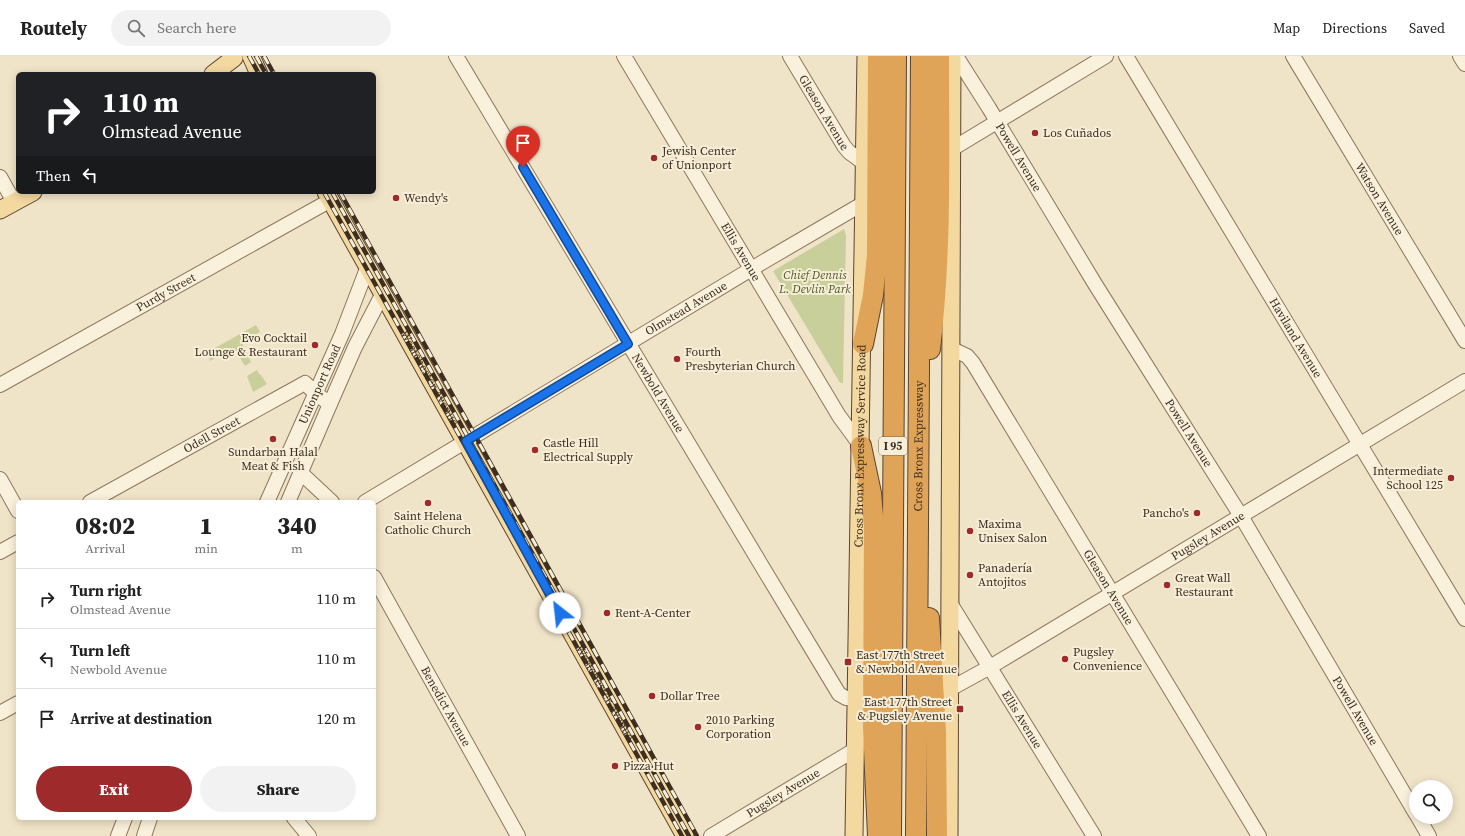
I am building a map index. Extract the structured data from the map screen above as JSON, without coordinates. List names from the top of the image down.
{
  "streets": {
    "highway": ["I 95", "Cross Bronx Expressway"],
    "main road": ["Westchester Avenue", "Cross Bronx Expressway Service Road"],
    "street": [
      "Gleason Avenue",
      "Powell Avenue",
      "Watson Avenue",
      "Ellis Avenue",
      "Purdy Street",
      "Olmstead Avenue",
      "Haviland Avenue",
      "Unionport Road",
      "Newbold Avenue",
      "Odell Street",
      "Pugsley Avenue",
      "Benedict Avenue"
    ]
  },
  "crossings": [
    ["Gleason Avenue", "Cross Bronx Expressway Service Road"],
    ["Gleason Avenue", "Pugsley Avenue"],
    ["Powell Avenue", "Pugsley Avenue"],
    ["Ellis Avenue", "Olmstead Avenue"],
    ["Ellis Avenue", "Cross Bronx Expressway Service Road"],
    ["Ellis Avenue", "Pugsley Avenue"],
    ["Purdy Street", "Westchester Avenue"],
    ["Olmstead Avenue", "Westchester Avenue"],
    ["Olmstead Avenue", "Newbold Avenue"],
    ["Olmstead Avenue", "Cross Bronx Expressway Service Road"],
    ["Haviland Avenue", "Pugsley Avenue"],
    ["Westchester Avenue", "Unionport Road"],
    ["Unionport Road", "Odell Street"],
    ["Newbold Avenue", "Cross Bronx Expressway Service Road"],
    ["Cross Bronx Expressway Service Road", "Pugsley Avenue"]
  ],
  "parks": ["Chief Dennis L. Devlin Park"],
  "places": {
    "other": [
      "Los Cuñados",
      "Jewish Center of Unionport",
      "Wendy's",
      "Evo Cocktail Lounge & Restaurant",
      "Fourth Presbyterian Church",
      "Sundarban Halal Meat & Fish",
      "Castle Hill Electrical Supply",
      "Intermediate School 125",
      "Saint Helena Catholic Church",
      "Pancho's",
      "Maxima Unisex Salon",
      "Panadería Antojitos",
      "Great Wall Restaurant",
      "Rent-A-Center",
      "Pugsley Convenience",
      "Dollar Tree",
      "2010 Parking Corporation",
      "Pizza Hut"
    ],
    "transit": ["East 177th Street & Newbold Avenue", "East 177th Street & Pugsley Avenue"]
  },
  "page": {
    "header": "Routely",
    "search": "Search here",
    "nav": ["Map", "Directions", "Saved"],
    "turn": ["110 m", "Olmstead Avenue"],
    "then": "Then",
    "eta": [
      "08:02",
      "Arrival",
      "1",
      "min",
      "340",
      "m"
    ],
    "list": [
      {
        "name": "Turn right",
        "note": "Olmstead Avenue",
        "value": "110 m"
      },
      {
        "name": "Turn left",
        "note": "Newbold Avenue",
        "value": "110 m"
      },
      {
        "name": "Arrive at destination",
        "value": "120 m"
      }
    ],
    "buttons": ["Exit", "Share"]
  }
}
